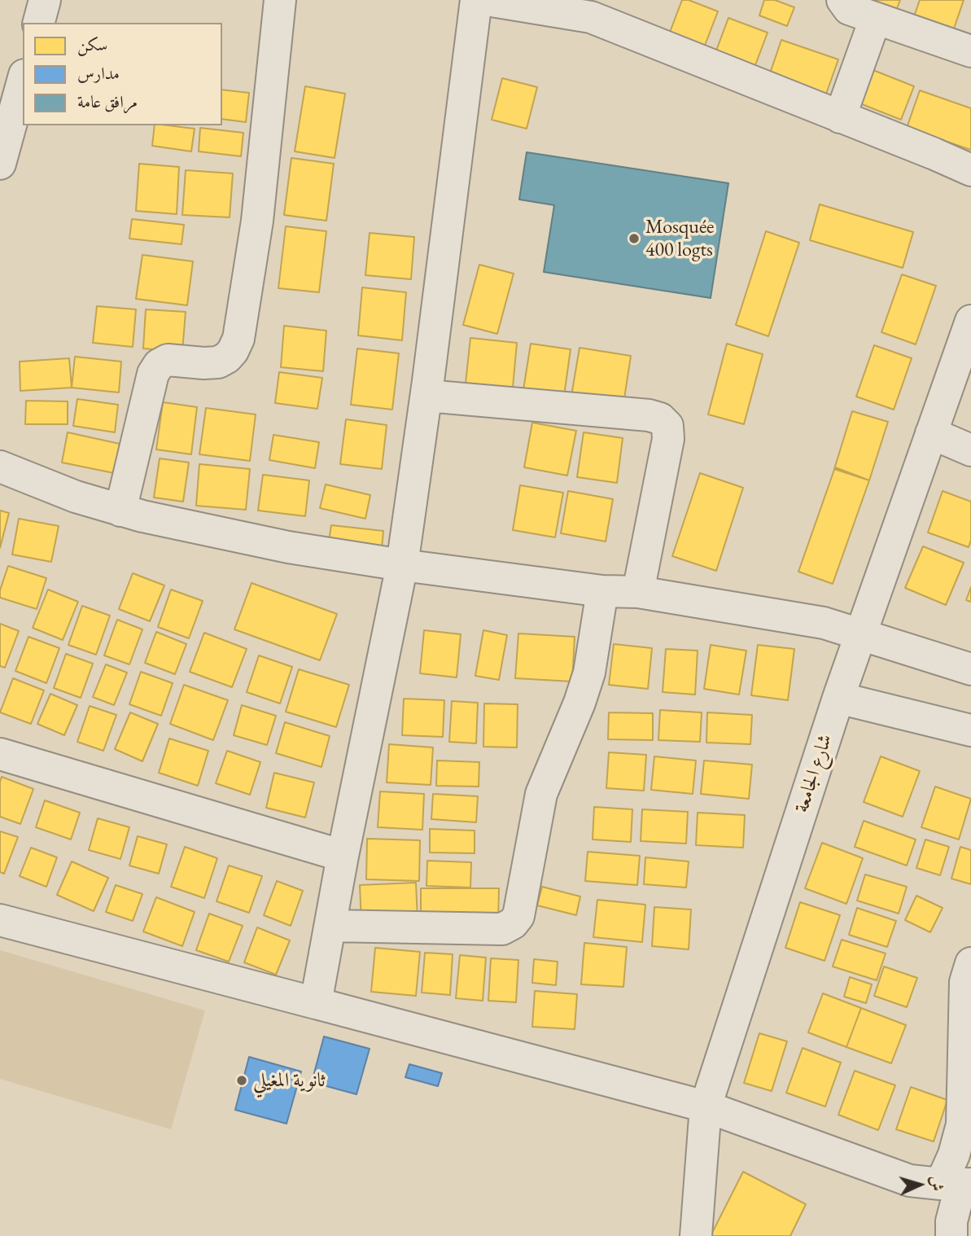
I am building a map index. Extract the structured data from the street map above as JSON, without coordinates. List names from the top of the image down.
{
  "streets": {
    "street": ["شارع الجامعة"]
  },
  "places": ["Mosquée 400 logts", "ثانوية المغيلي"],
  "legend": ["سكن", "مدارس", "مرافق عامة"],
  "north": "right"
}
